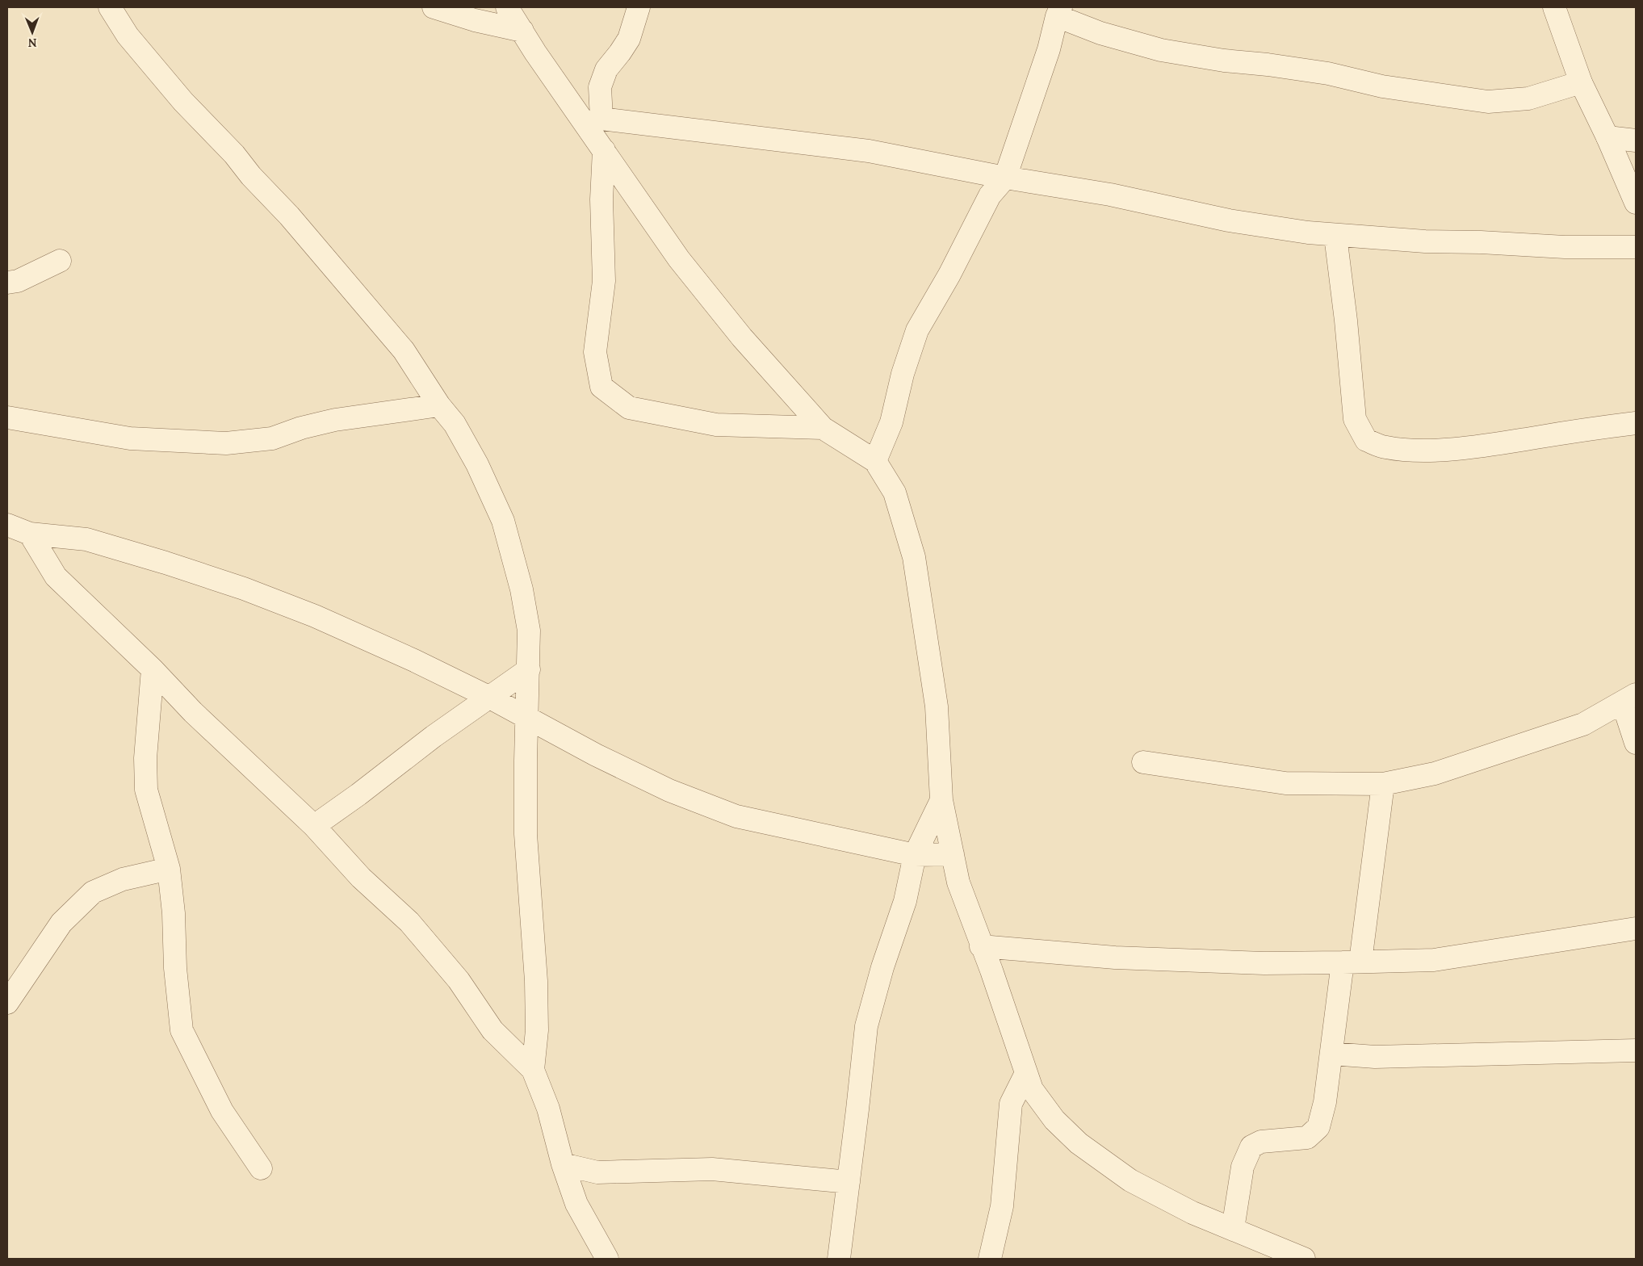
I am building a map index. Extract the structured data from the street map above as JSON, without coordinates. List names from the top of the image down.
{
  "north": "bottom"
}
